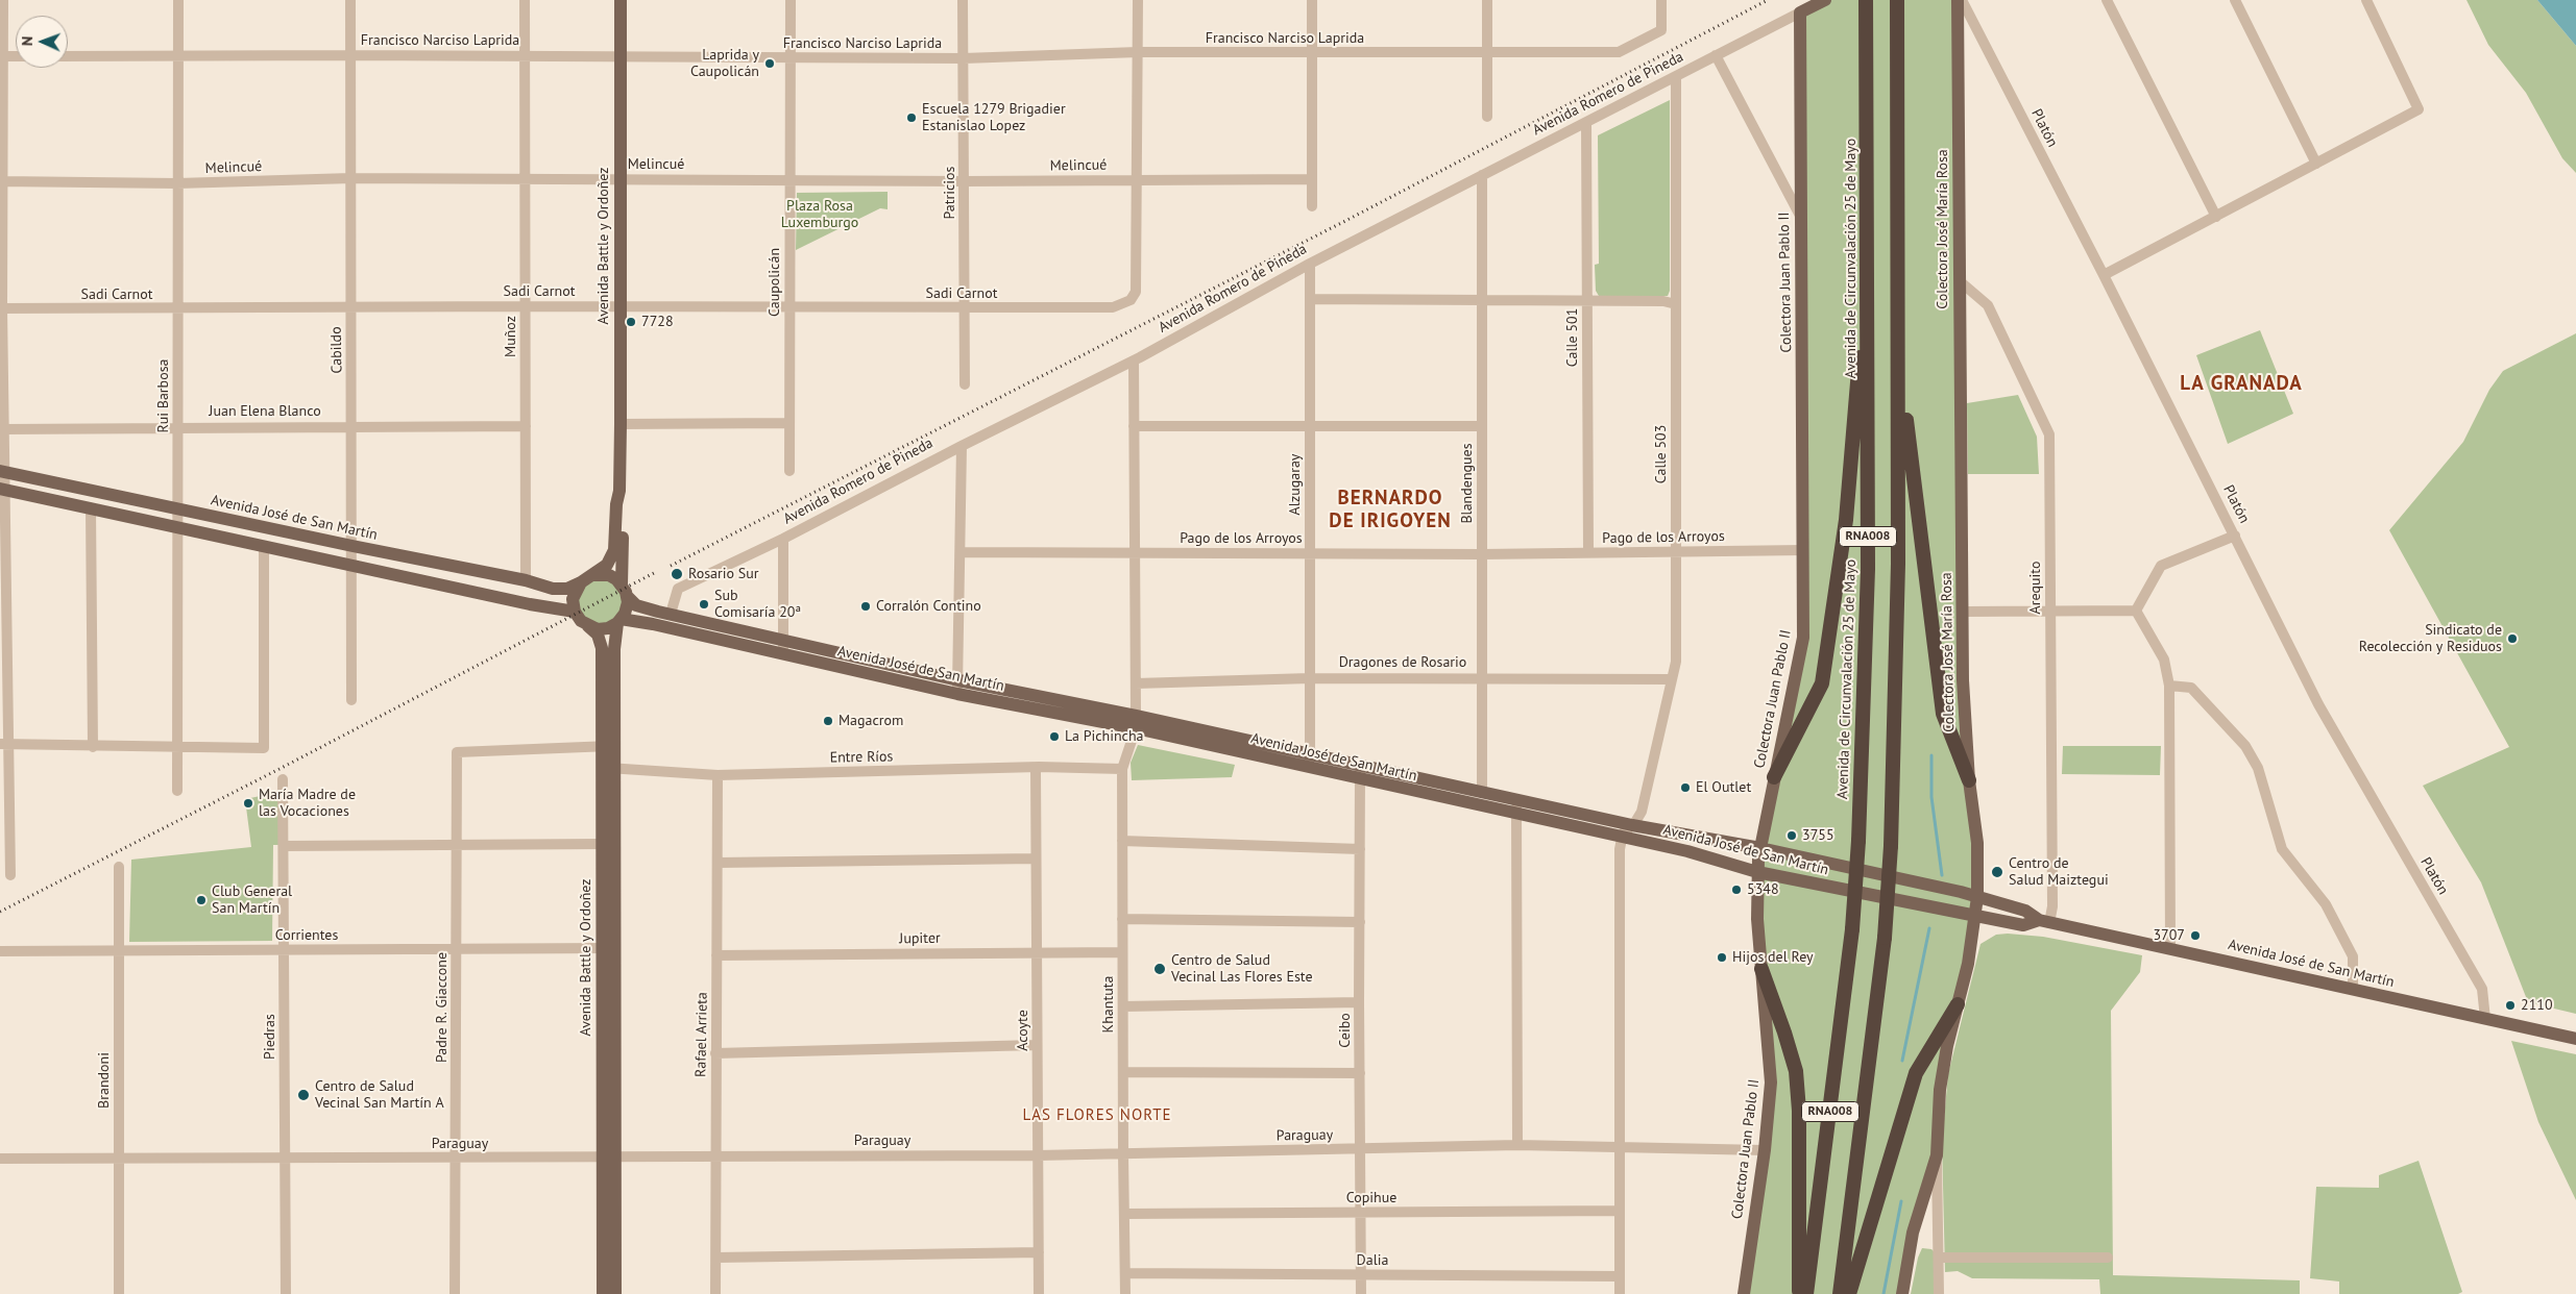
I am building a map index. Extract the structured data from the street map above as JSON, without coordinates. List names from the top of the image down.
{
  "streets": {
    "highway": ["Avenida de Circunvalación 25 de Mayo", "RNA008"],
    "main road": [
      "Avenida Romero de Pineda",
      "Colectora José María Rosa",
      "Avenida Battle y Ordoñez",
      "Colectora Juan Pablo II",
      "Avenida José de San Martín"
    ],
    "street": [
      "Francisco Narciso Laprida",
      "Platón",
      "Melincué",
      "Patricios",
      "Caupolicán",
      "Sadi Carnot",
      "Muñoz",
      "Calle 501",
      "Cabildo",
      "Rui Barbosa",
      "Juan Elena Blanco",
      "Calle 503",
      "Blandengues",
      "Alzugaray",
      "Pago de los Arroyos",
      "Arequito",
      "Dragones de Rosario",
      "Entre Ríos",
      "Corrientes",
      "Jupiter",
      "Khantuta",
      "Padre R. Giaccone",
      "Acoyte",
      "Ceibo",
      "Rafael Arrieta",
      "Piedras",
      "Brandoni",
      "Paraguay",
      "Copihue",
      "Dalia"
    ]
  },
  "crossings": [
    ["Francisco Narciso Laprida", "Patricios"],
    ["Francisco Narciso Laprida", "Avenida Battle y Ordoñez"],
    ["Francisco Narciso Laprida", "Caupolicán"],
    ["Francisco Narciso Laprida", "Muñoz"],
    ["Francisco Narciso Laprida", "Cabildo"],
    ["Francisco Narciso Laprida", "Rui Barbosa"],
    ["Avenida Romero de Pineda", "Colectora Juan Pablo II"],
    ["Avenida Romero de Pineda", "Calle 501"],
    ["Avenida Romero de Pineda", "Calle 503"],
    ["Avenida Romero de Pineda", "Blandengues"],
    ["Avenida Romero de Pineda", "Alzugaray"],
    ["Avenida Romero de Pineda", "Avenida José de San Martín"],
    ["Avenida Romero de Pineda", "Khantuta"],
    ["Platón", "Avenida José de San Martín"],
    ["Melincué", "Patricios"],
    ["Melincué", "Avenida Battle y Ordoñez"],
    ["Melincué", "Caupolicán"],
    ["Melincué", "Sadi Carnot"],
    ["Melincué", "Muñoz"],
    ["Melincué", "Cabildo"],
    ["Melincué", "Rui Barbosa"],
    ["Patricios", "Sadi Carnot"],
    ["Colectora José María Rosa", "Avenida José de San Martín"],
    ["Colectora José María Rosa", "Arequito"],
    ["Avenida Battle y Ordoñez", "Sadi Carnot"],
    ["Avenida Battle y Ordoñez", "Avenida José de San Martín"],
    ["Avenida Battle y Ordoñez", "Entre Ríos"],
    ["Avenida Battle y Ordoñez", "Corrientes"],
    ["Avenida Battle y Ordoñez", "Padre R. Giaccone"],
    ["Avenida Battle y Ordoñez", "Paraguay"],
    ["Avenida de Circunvalación 25 de Mayo", "RNA008"],
    ["Caupolicán", "Sadi Carnot"],
    ["Colectora Juan Pablo II", "Avenida José de San Martín"],
    ["Colectora Juan Pablo II", "RNA008"],
    ["Colectora Juan Pablo II", "Pago de los Arroyos"],
    ["Colectora Juan Pablo II", "Paraguay"],
    ["Sadi Carnot", "Muñoz"],
    ["Sadi Carnot", "Cabildo"],
    ["Sadi Carnot", "Rui Barbosa"],
    ["Muñoz", "Juan Elena Blanco"],
    ["Muñoz", "Avenida José de San Martín"],
    ["Calle 501", "Pago de los Arroyos"],
    ["Cabildo", "Juan Elena Blanco"],
    ["Cabildo", "Avenida José de San Martín"],
    ["Rui Barbosa", "Juan Elena Blanco"],
    ["Rui Barbosa", "Avenida José de San Martín"],
    ["Calle 503", "Avenida José de San Martín"],
    ["Calle 503", "Pago de los Arroyos"],
    ["Calle 503", "Dragones de Rosario"],
    ["Blandengues", "Avenida José de San Martín"],
    ["Blandengues", "Pago de los Arroyos"],
    ["Blandengues", "Dragones de Rosario"],
    ["Alzugaray", "Avenida José de San Martín"],
    ["Alzugaray", "Pago de los Arroyos"],
    ["Alzugaray", "Dragones de Rosario"],
    ["Avenida José de San Martín", "Arequito"],
    ["Avenida José de San Martín", "Khantuta"],
    ["Avenida José de San Martín", "Ceibo"],
    ["Pago de los Arroyos", "Khantuta"],
    ["Dragones de Rosario", "Khantuta"],
    ["Entre Ríos", "Khantuta"],
    ["Entre Ríos", "Acoyte"],
    ["Entre Ríos", "Rafael Arrieta"],
    ["Corrientes", "Padre R. Giaccone"],
    ["Corrientes", "Piedras"],
    ["Corrientes", "Brandoni"],
    ["Jupiter", "Khantuta"],
    ["Jupiter", "Acoyte"],
    ["Jupiter", "Rafael Arrieta"],
    ["Khantuta", "Paraguay"],
    ["Khantuta", "Copihue"],
    ["Khantuta", "Dalia"],
    ["Padre R. Giaccone", "Paraguay"],
    ["Acoyte", "Paraguay"],
    ["Ceibo", "Paraguay"],
    ["Ceibo", "Copihue"],
    ["Ceibo", "Dalia"],
    ["Rafael Arrieta", "Paraguay"],
    ["Piedras", "Paraguay"],
    ["Brandoni", "Paraguay"]
  ],
  "districts": ["LA GRANADA", "BERNARDO DE IRIGOYEN", "LAS FLORES NORTE"],
  "parks": ["Plaza Rosa Luxemburgo"],
  "places": [
    "Laprida y Caupolicán",
    "Escuela 1279 Brigadier Estanislao Lopez",
    "7728",
    "Rosario Sur",
    "Sub Comisaría 20ª",
    "Corralón Contino",
    "Sindicato de Recolección y Residuos",
    "Magacrom",
    "La Pichincha",
    "El Outlet",
    "María Madre de las Vocaciones",
    "3755",
    "Centro de Salud Maiztegui",
    "5348",
    "Club General San Martín",
    "3707",
    "Hijos del Rey",
    "Centro de Salud Vecinal Las Flores Este",
    "2110",
    "Centro de Salud Vecinal San Martín A"
  ],
  "north": "left"
}
